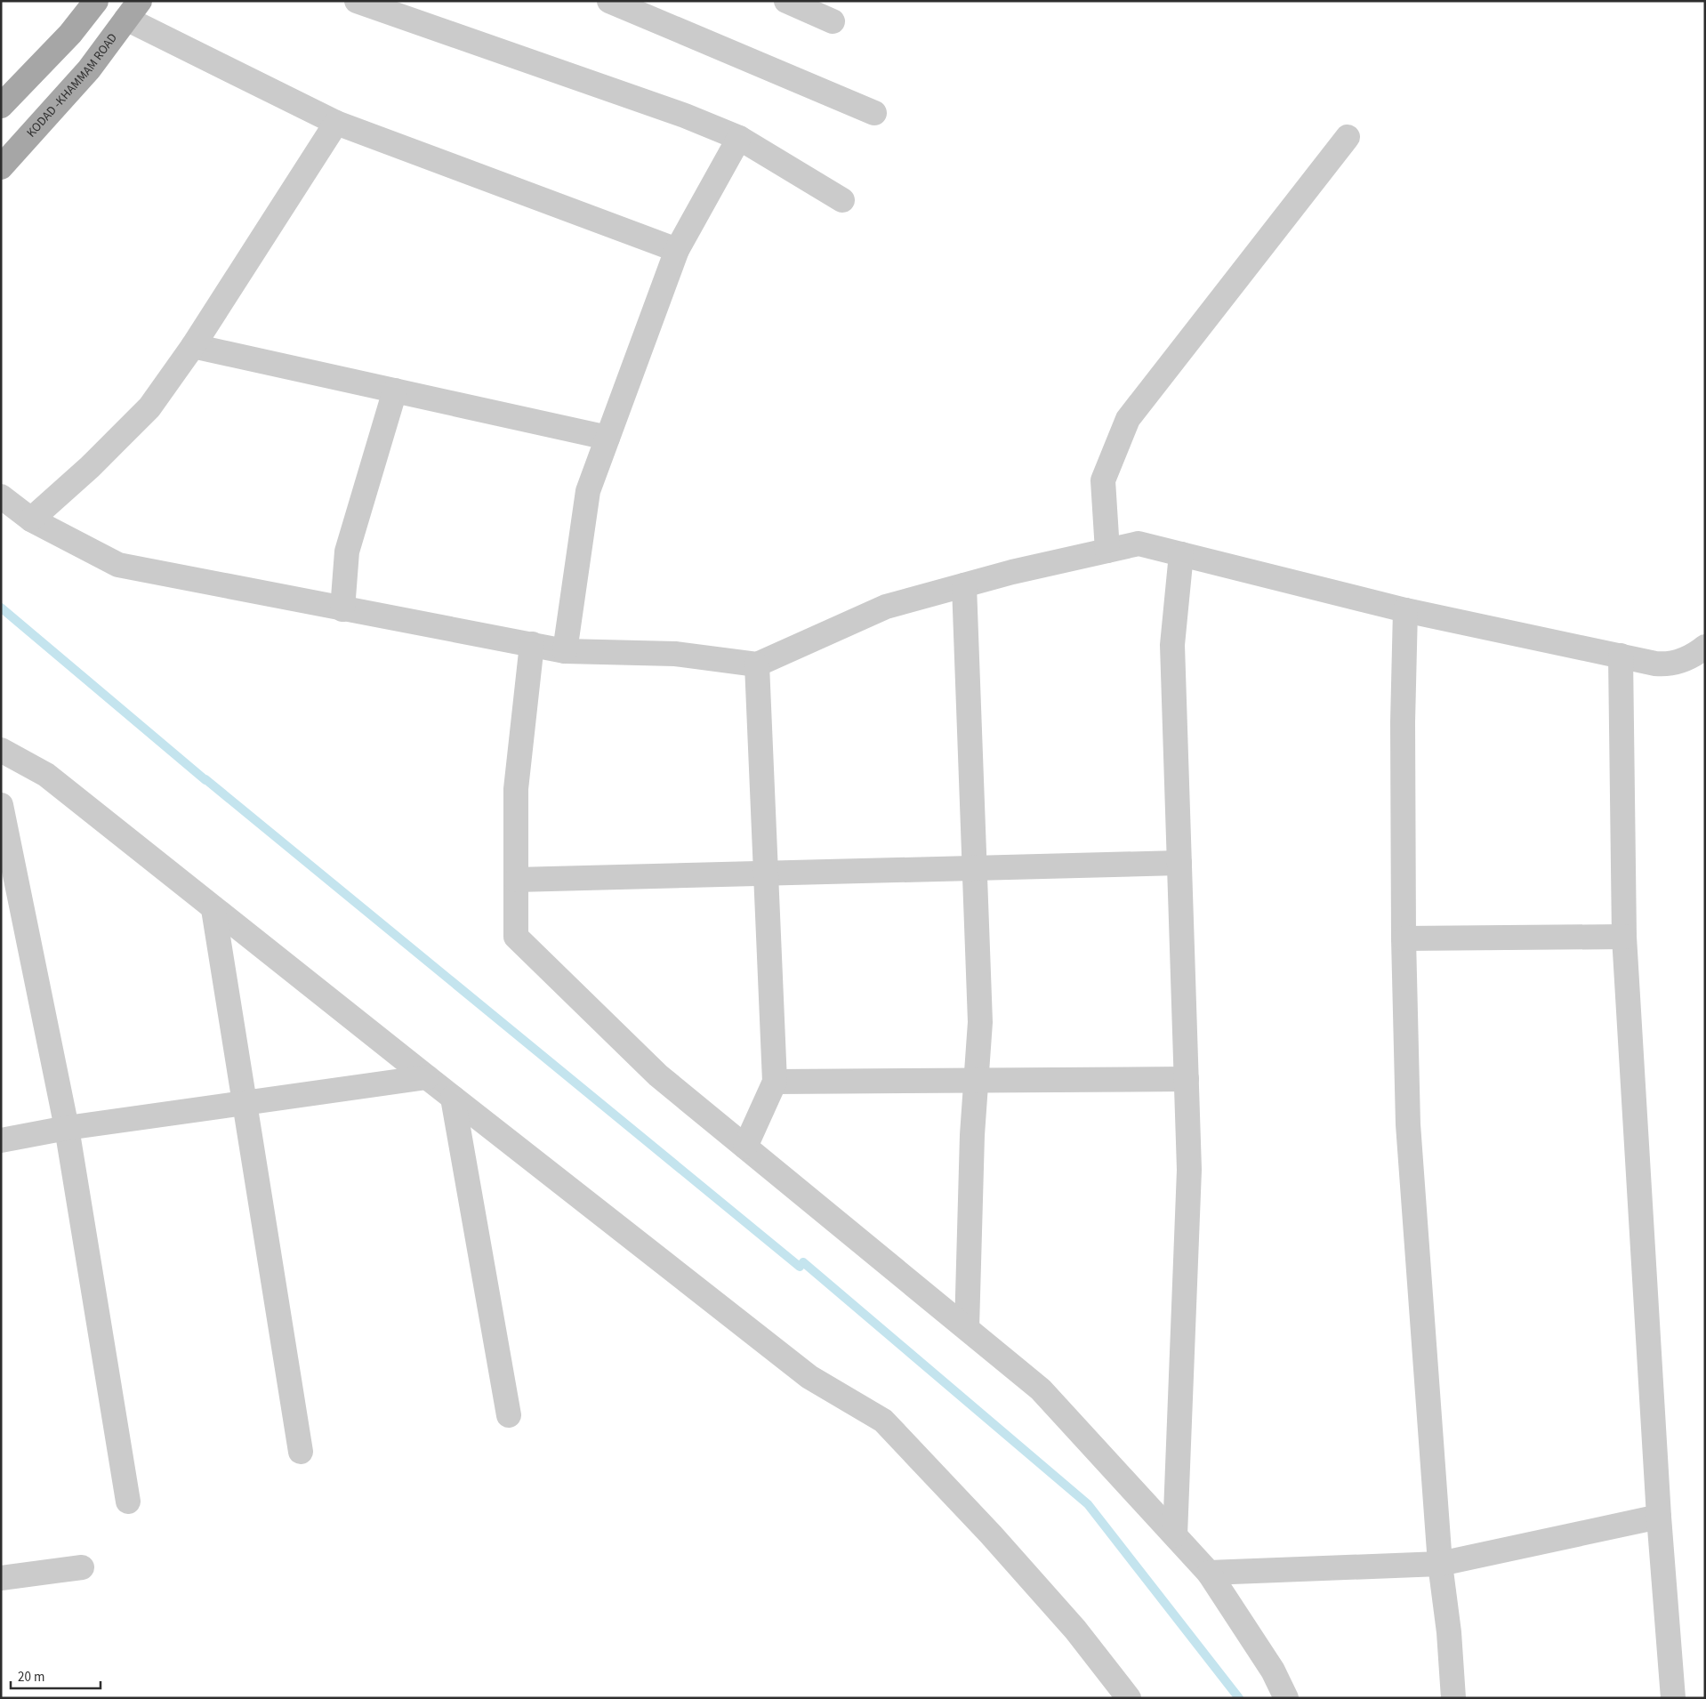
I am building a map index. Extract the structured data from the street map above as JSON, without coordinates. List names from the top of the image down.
{
  "streets": {
    "main road": ["KODAD -KHAMMAM ROAD"]
  },
  "scale_bar": "20 m"
}
